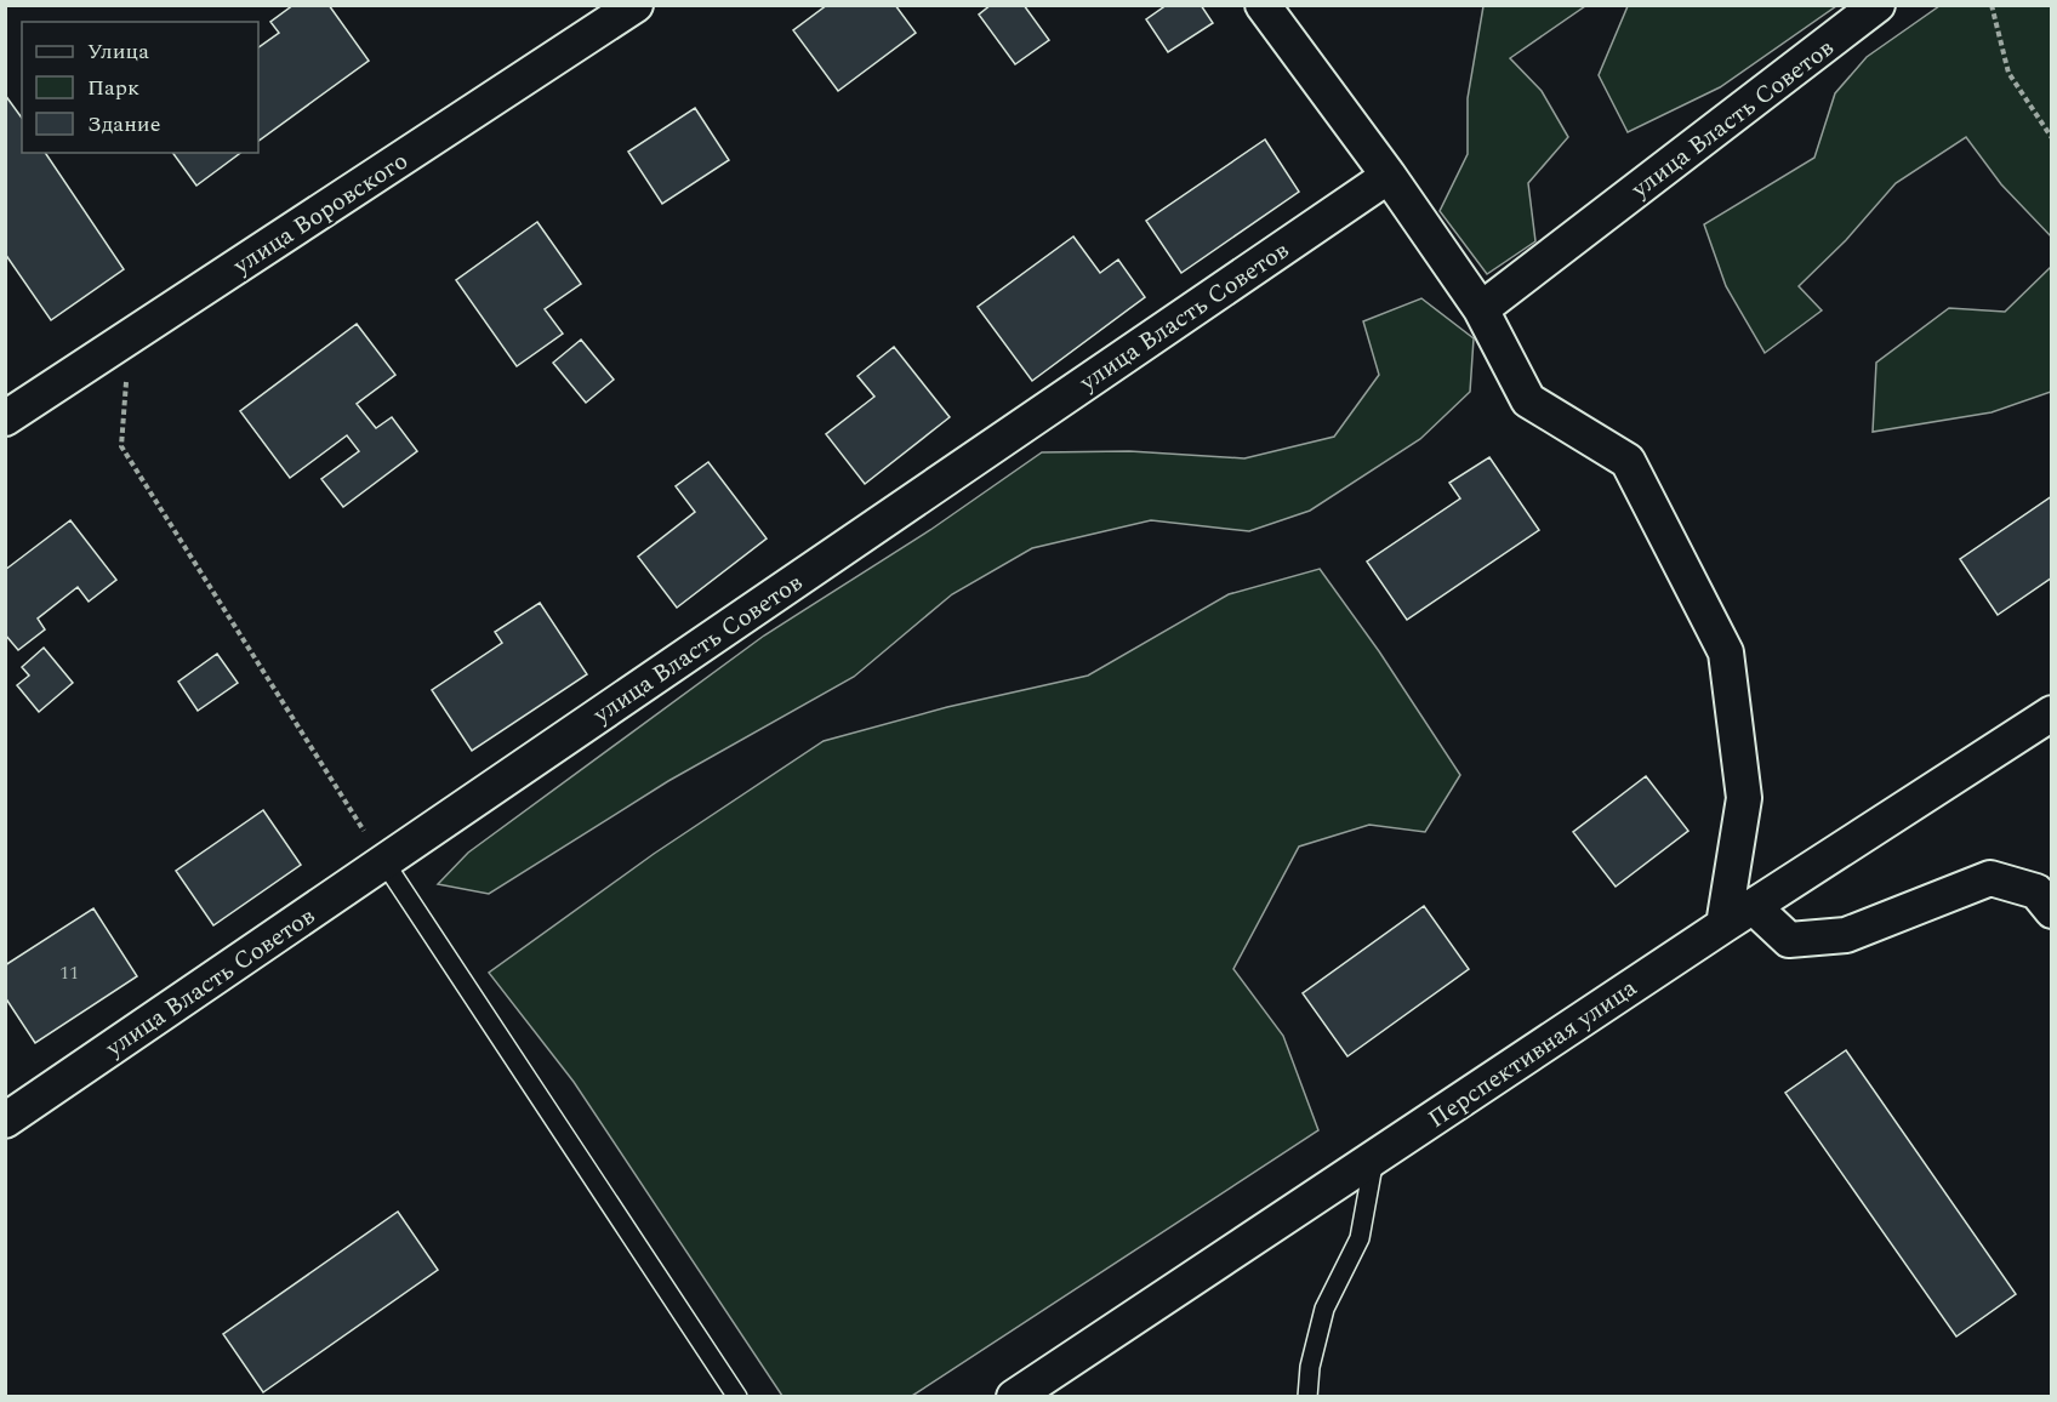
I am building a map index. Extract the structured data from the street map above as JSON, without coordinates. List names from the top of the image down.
{
  "streets": {
    "street": ["улица Власть Советов", "улица Воровского", "Перспективная улица"]
  },
  "house_numbers": ["11"],
  "legend": ["Улица", "Парк", "Здание"]
}
